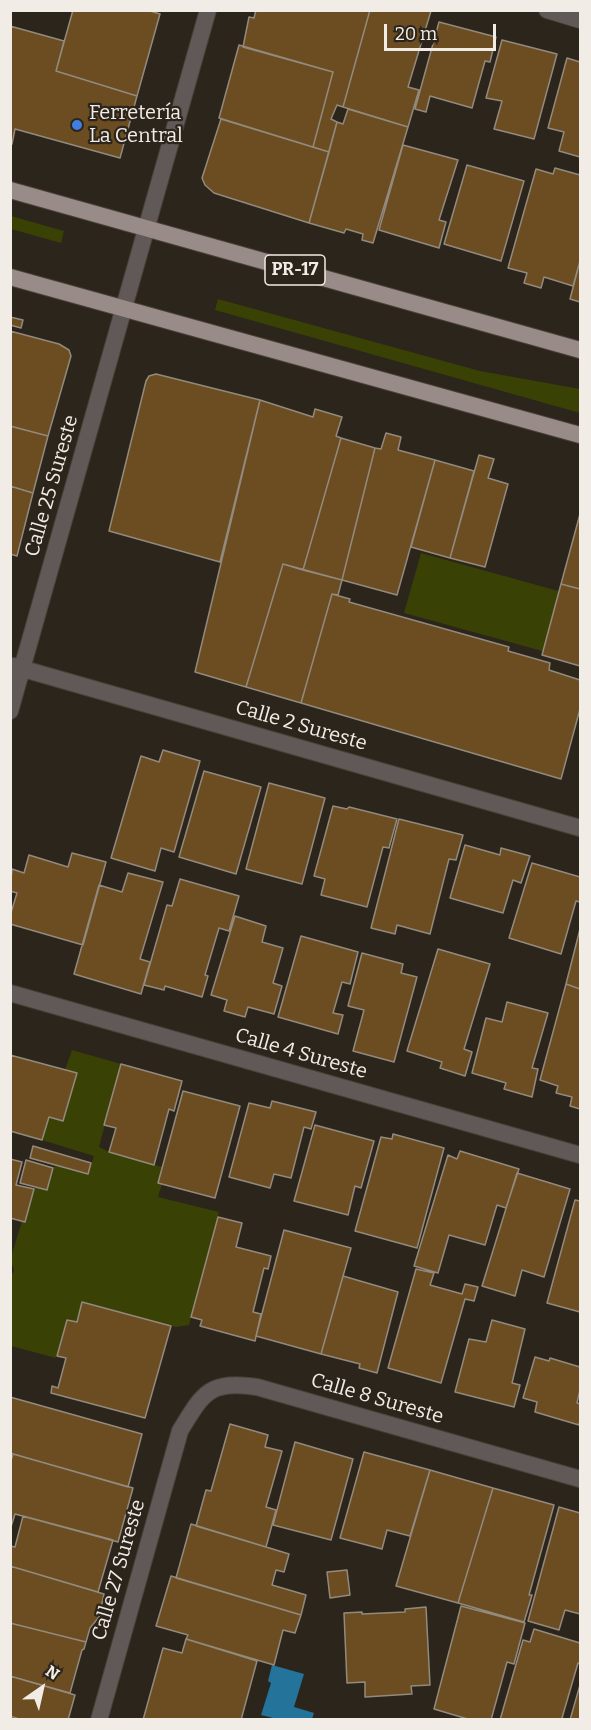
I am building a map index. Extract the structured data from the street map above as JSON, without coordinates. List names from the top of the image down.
{
  "streets": {
    "main road": ["PR-17"],
    "street": [
      "Calle 25 Sureste",
      "Calle 2 Sureste",
      "Calle 4 Sureste",
      "Calle 8 Sureste",
      "Calle 27 Sureste"
    ]
  },
  "crossings": [
    ["PR-17", "Calle 25 Sureste"],
    ["Calle 25 Sureste", "Calle 2 Sureste"],
    ["Calle 8 Sureste", "Calle 27 Sureste"]
  ],
  "places": ["Ferretería La Central"],
  "scale_bar": "20 m",
  "north": "top right"
}
